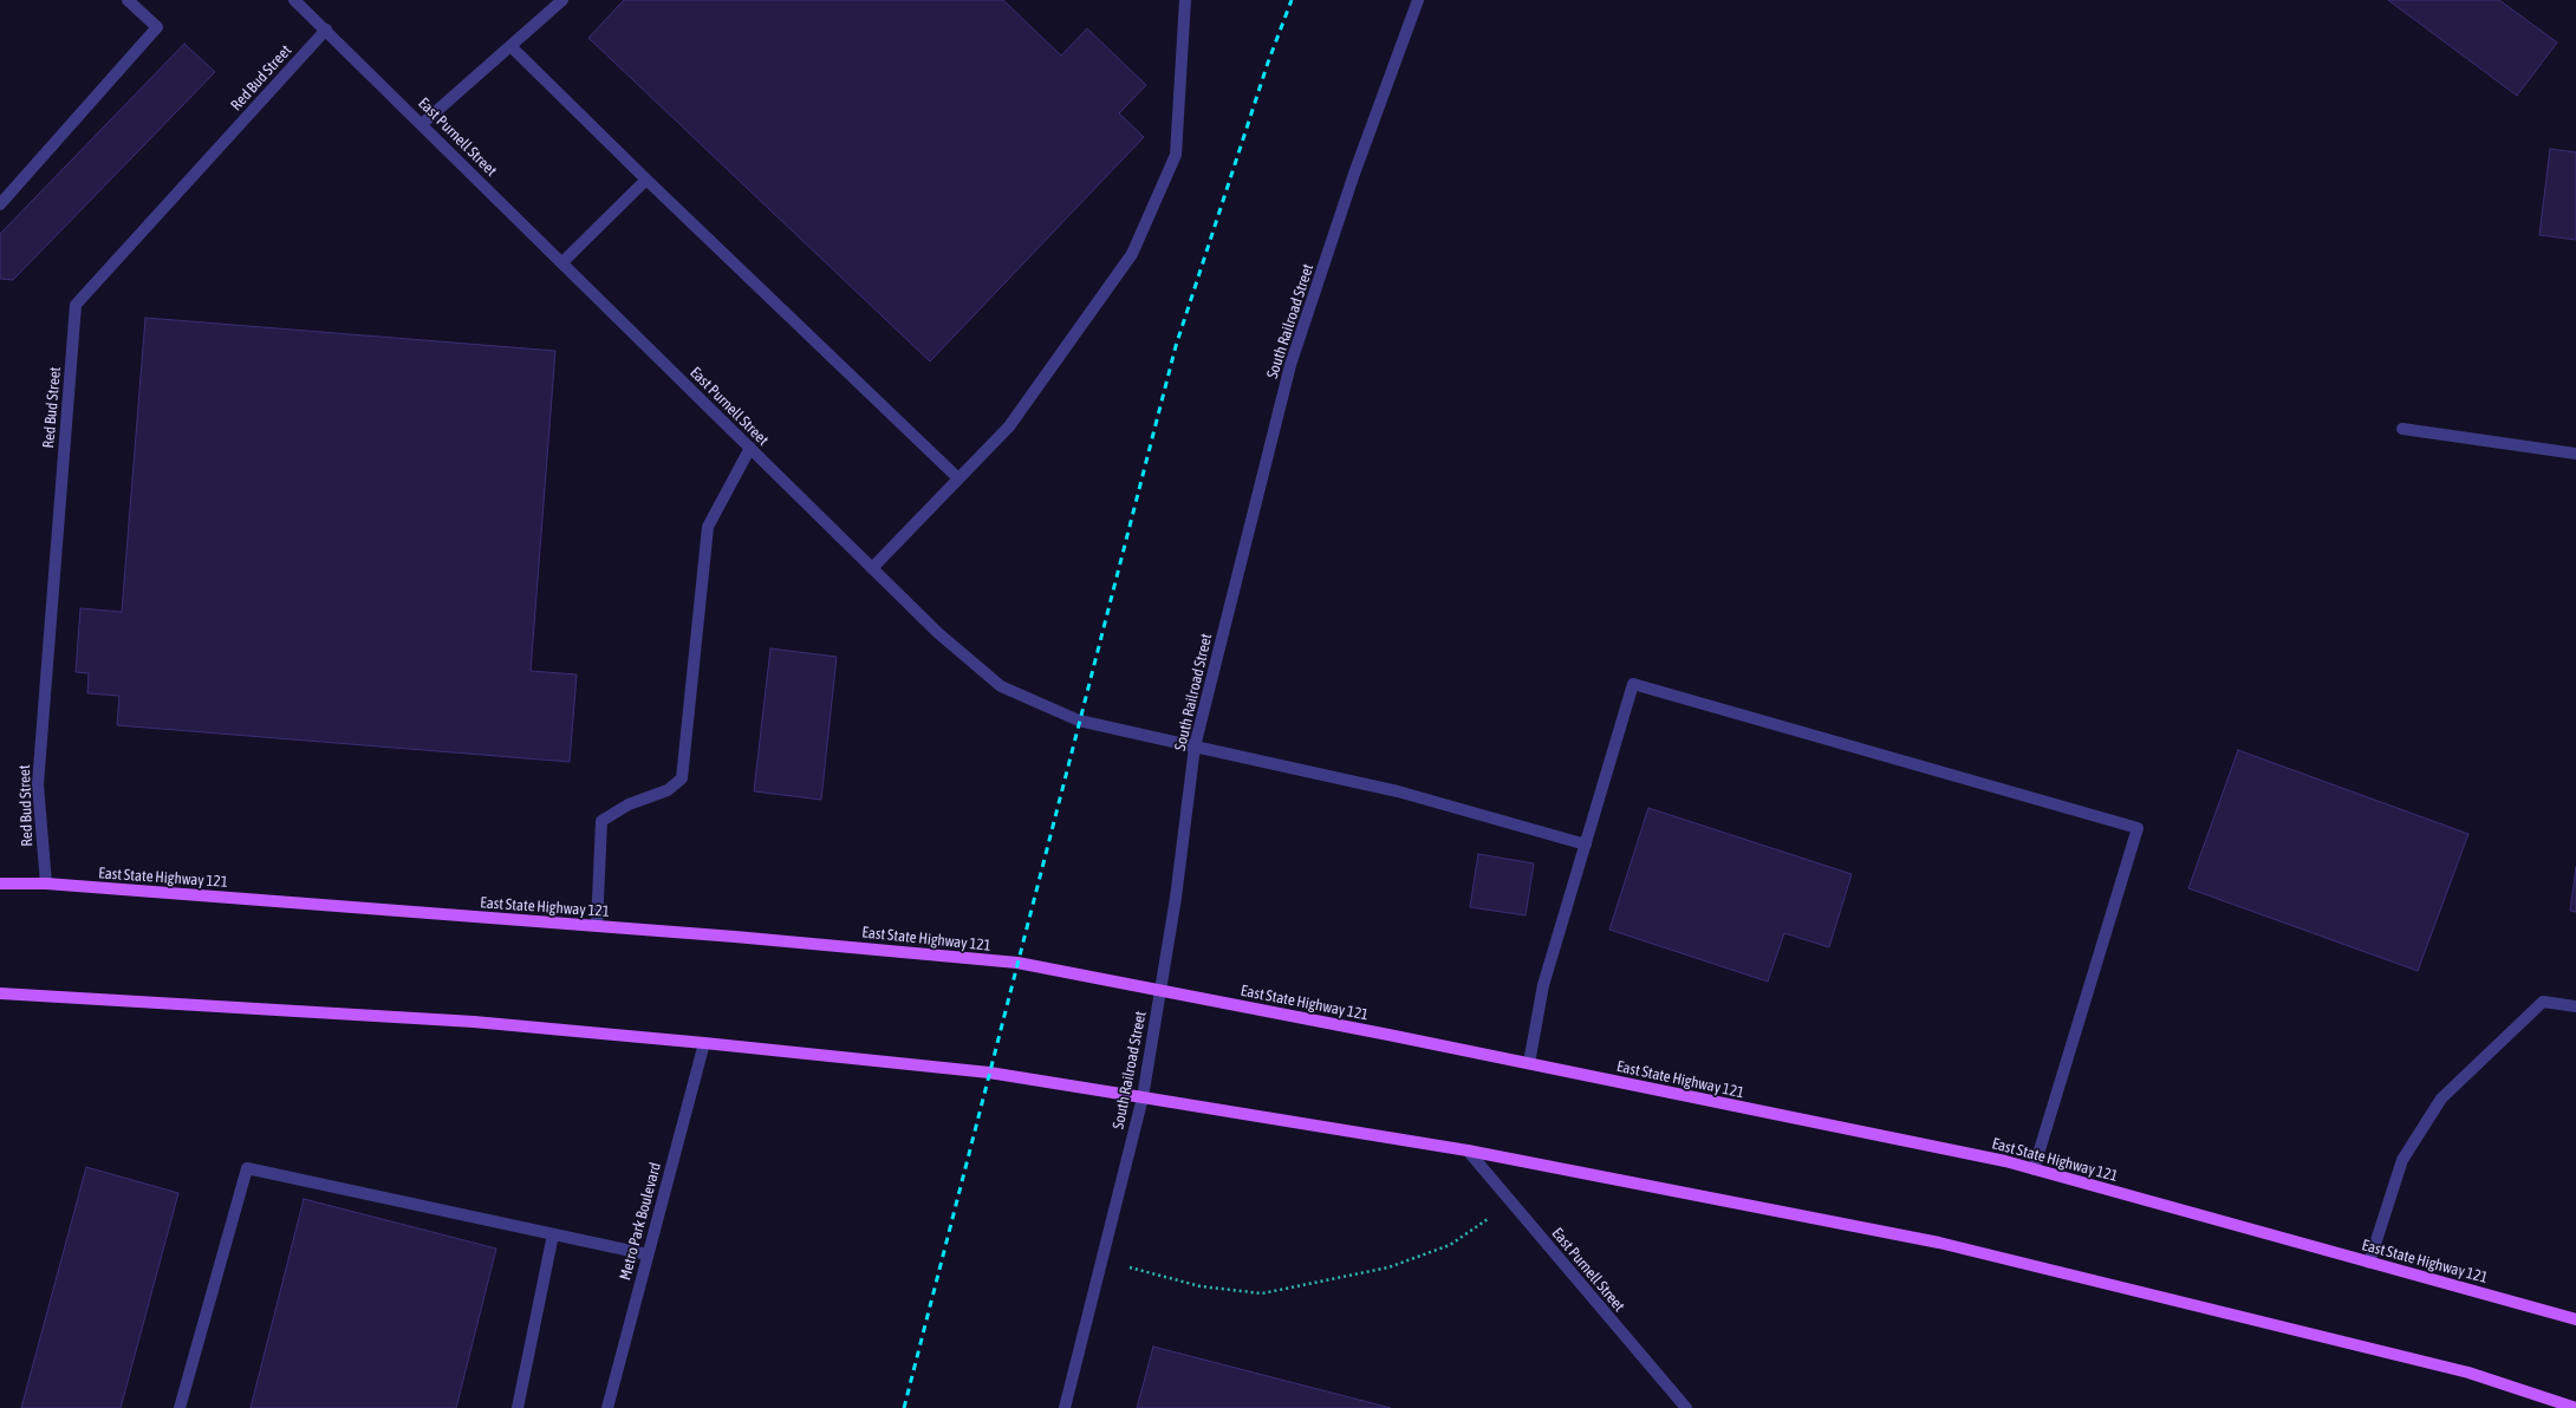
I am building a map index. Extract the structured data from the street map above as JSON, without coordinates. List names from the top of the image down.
{
  "streets": {
    "main road": ["East State Highway 121"],
    "street": [
      "Red Bud Street",
      "East Purnell Street",
      "South Railroad Street",
      "Metro Park Boulevard"
    ]
  },
  "crossings": [
    ["Red Bud Street", "East Purnell Street"],
    ["Red Bud Street", "East State Highway 121"],
    ["East Purnell Street", "South Railroad Street"],
    ["South Railroad Street", "East State Highway 121"]
  ]
}
